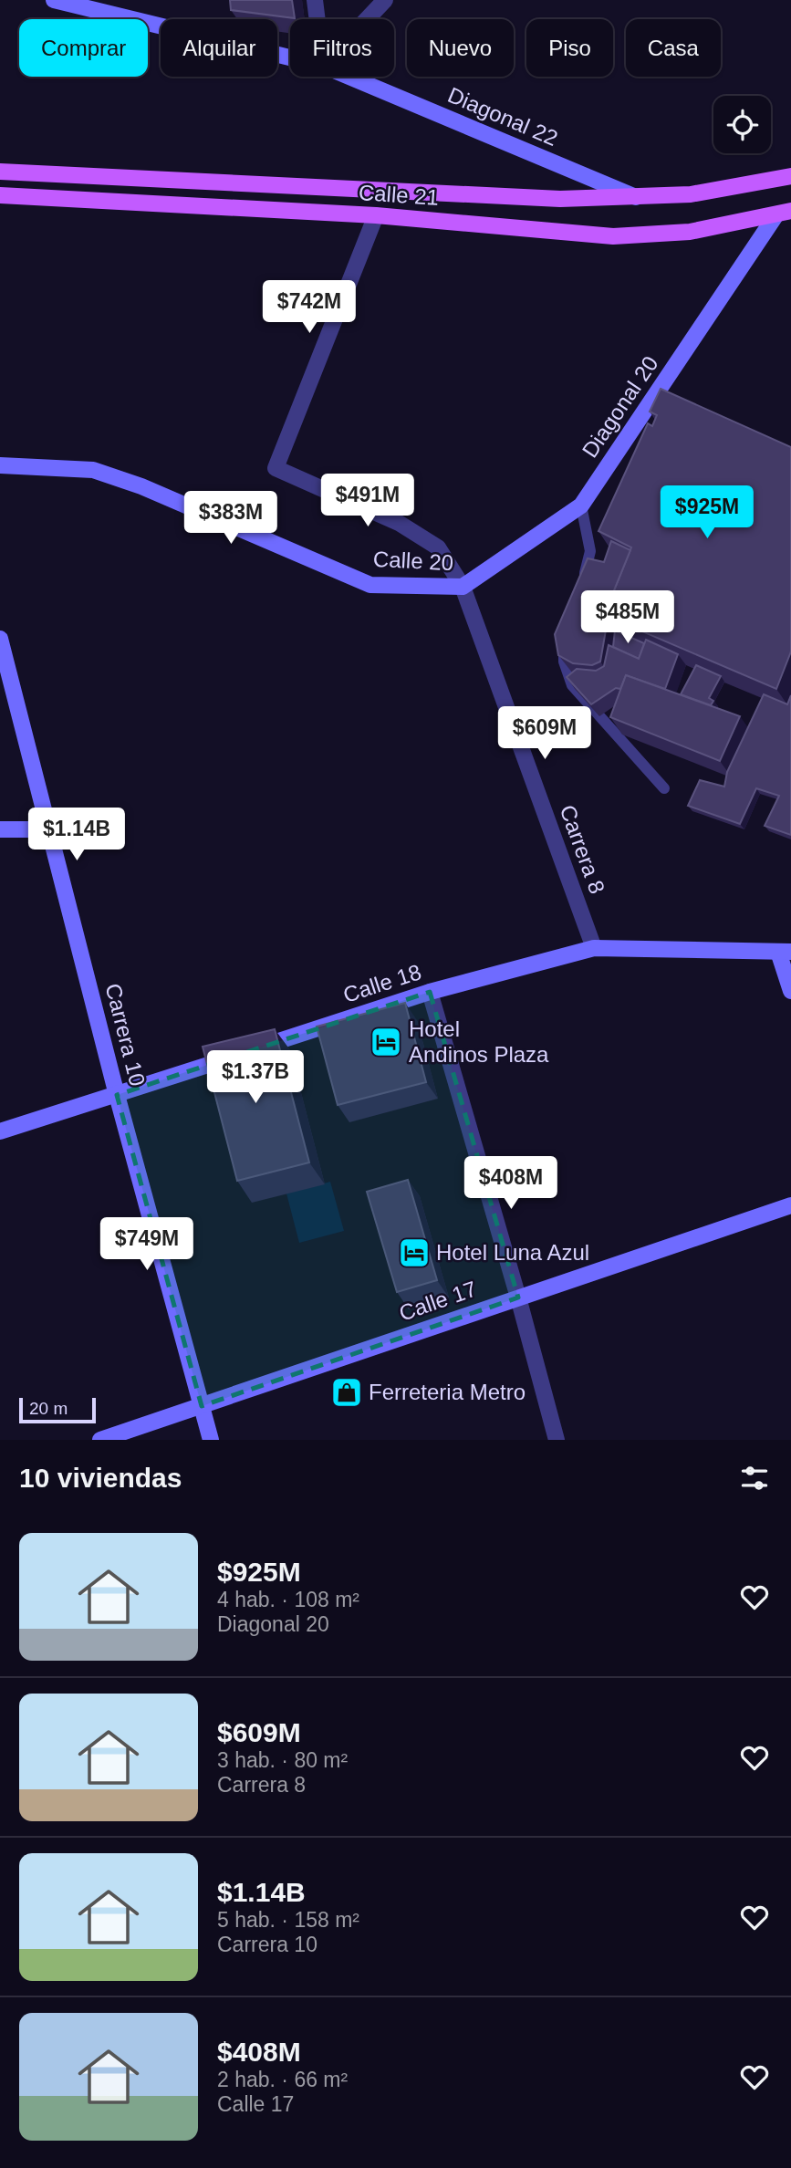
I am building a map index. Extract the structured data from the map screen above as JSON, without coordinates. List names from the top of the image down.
{
  "streets": {
    "main road": [
      "Diagonal 22",
      "Calle 21",
      "Diagonal 20",
      "Calle 20",
      "Calle 18",
      "Carrera 10",
      "Calle 17"
    ],
    "street": ["Carrera 8"]
  },
  "crossings": [
    ["Diagonal 22", "Calle 21"],
    ["Calle 21", "Diagonal 20"],
    ["Calle 21", "Carrera 8"],
    ["Diagonal 20", "Calle 20"],
    ["Diagonal 20", "Carrera 8"],
    ["Calle 20", "Carrera 8"],
    ["Carrera 8", "Calle 18"],
    ["Calle 18", "Carrera 10"],
    ["Carrera 10", "Calle 17"]
  ],
  "places": {
    "hotel": ["Hotel Andinos Plaza", "Hotel Luna Azul"],
    "shop": ["Ferreteria Metro"]
  },
  "scale_bar": "20 m",
  "page": {
    "chip": [
      "Comprar",
      "Alquilar",
      "Filtros",
      "Nuevo",
      "Piso",
      "Casa"
    ],
    "price": [
      "$742M",
      "$491M",
      "$925M",
      "$383M",
      "$485M",
      "$609M",
      "$1.14B",
      "$1.37B",
      "$408M",
      "$749M"
    ],
    "scale": "20 m",
    "heading": "10 viviendas",
    "list": [
      {
        "name": "$925M",
        "note": "4 hab. · 108 m² · Diagonal 20"
      },
      {
        "name": "$609M",
        "note": "3 hab. · 80 m² · Carrera 8"
      },
      {
        "name": "$1.14B",
        "note": "5 hab. · 158 m² · Carrera 10"
      },
      {
        "name": "$408M",
        "note": "2 hab. · 66 m² · Calle 17"
      }
    ]
  }
}
